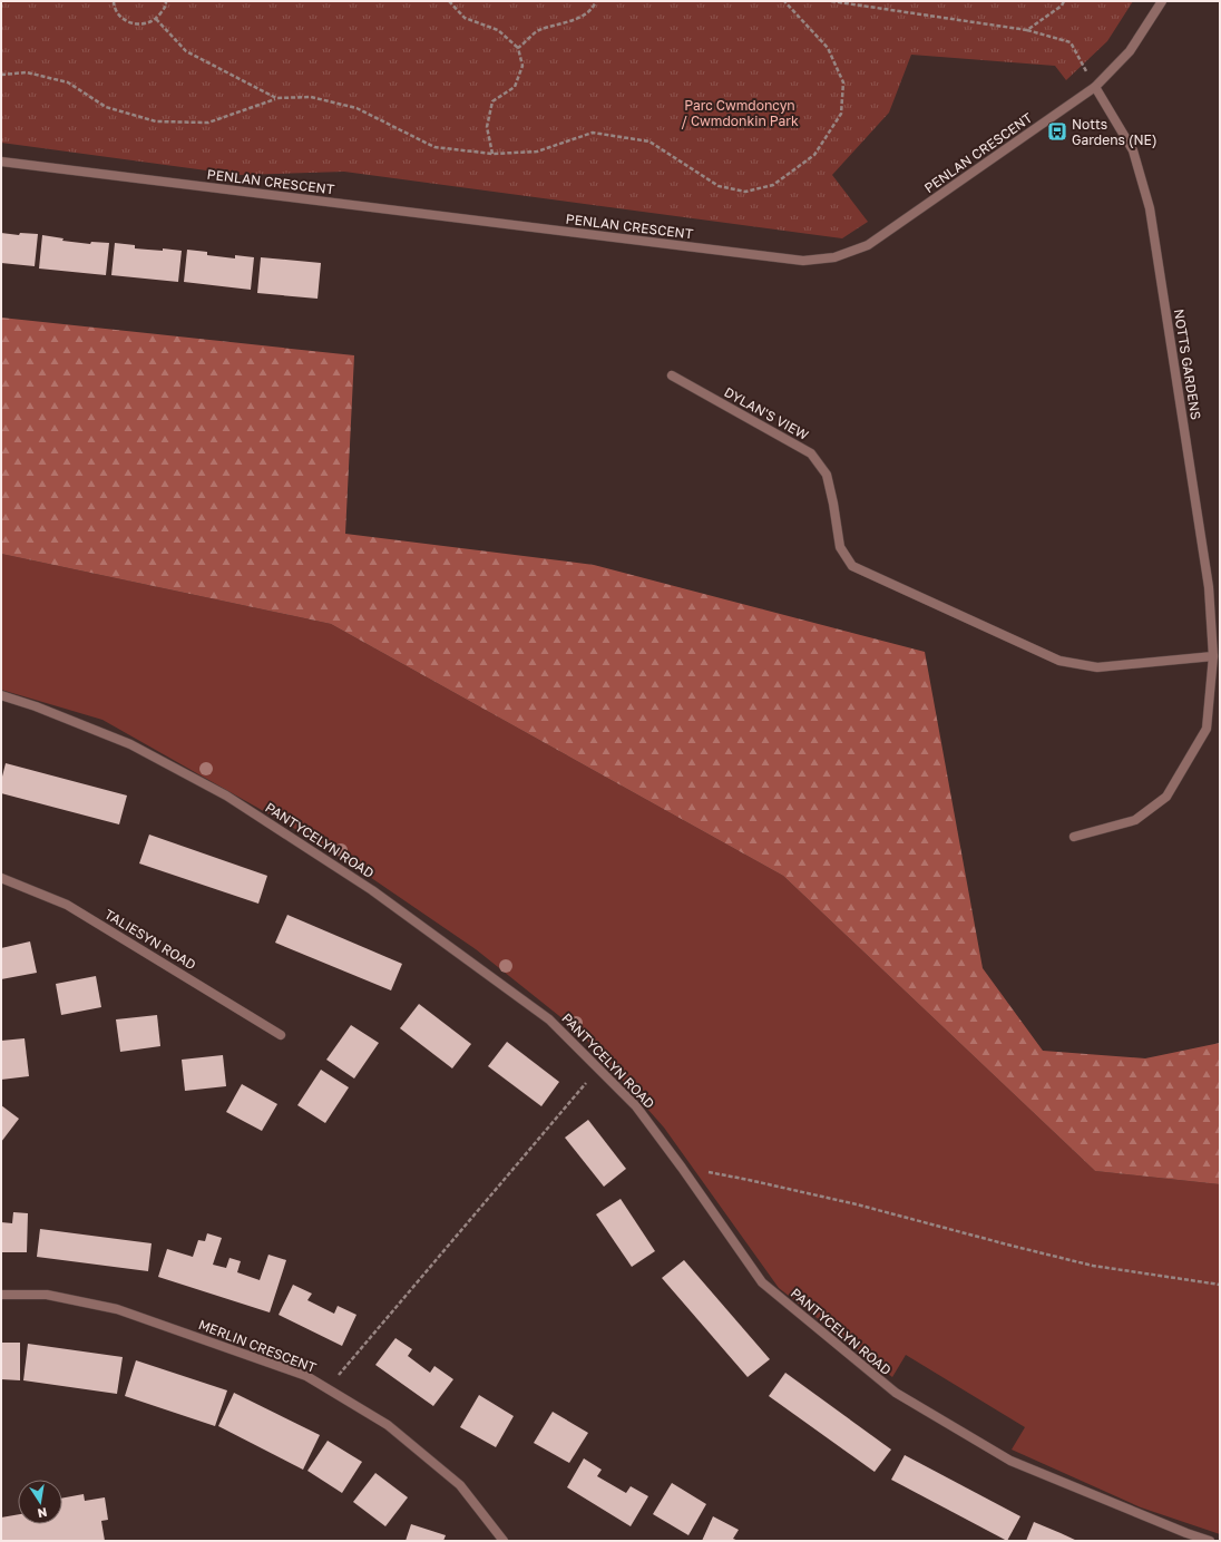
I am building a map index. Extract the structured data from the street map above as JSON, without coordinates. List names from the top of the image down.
{
  "streets": {
    "street": [
      "PENLAN CRESCENT",
      "NOTTS GARDENS",
      "DYLAN'S VIEW",
      "PANTYCELYN ROAD",
      "TALIESYN ROAD",
      "MERLIN CRESCENT"
    ]
  },
  "crossings": [
    ["PENLAN CRESCENT", "NOTTS GARDENS"],
    ["NOTTS GARDENS", "DYLAN'S VIEW"]
  ],
  "parks": ["Parc Cwmdoncyn / Cwmdonkin Park"],
  "places": {
    "bus stop": ["Notts Gardens (NE)"]
  },
  "north": "bottom"
}
